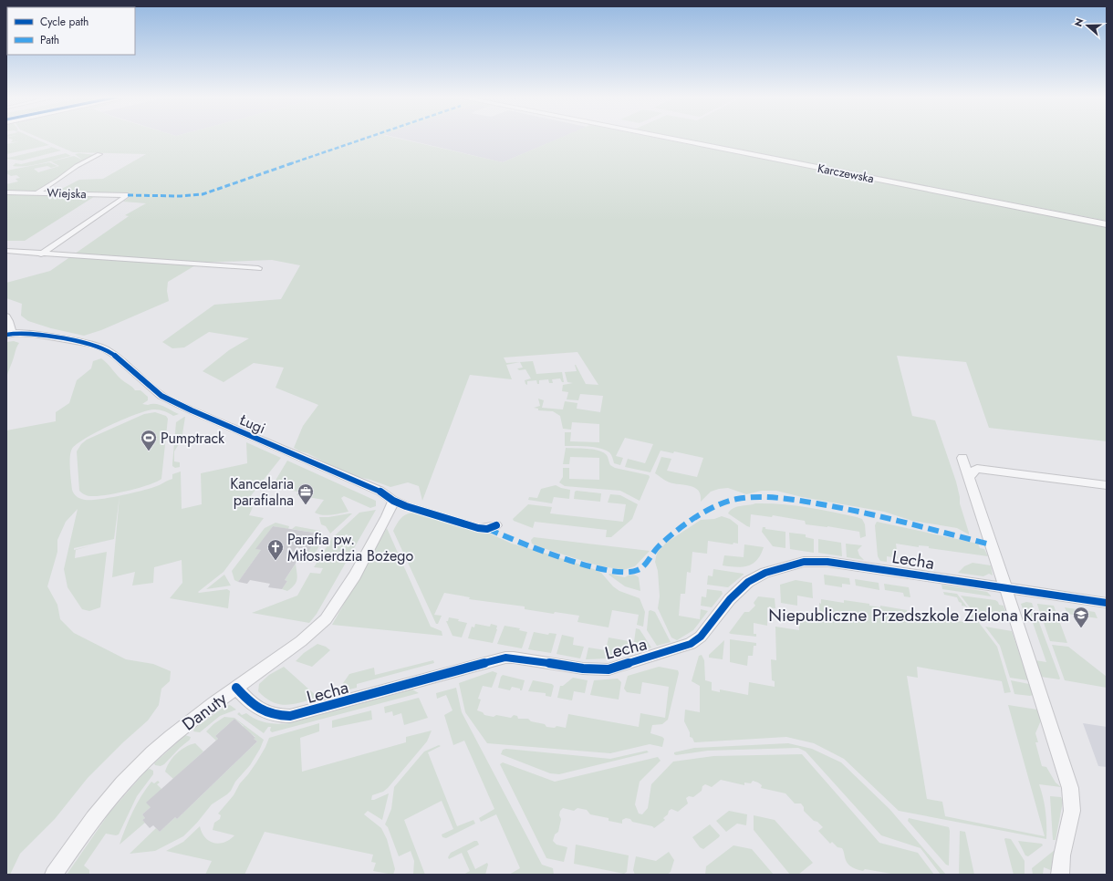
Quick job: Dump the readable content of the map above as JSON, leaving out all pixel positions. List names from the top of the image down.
{
  "streets": {
    "main road": ["Karczewska"],
    "street": [
      "Wiejska",
      "Ługi",
      "Lecha",
      "Danuty"
    ]
  },
  "crossings": [
    ["Ługi", "Danuty"],
    ["Lecha", "Danuty"]
  ],
  "places": {
    "sports": ["Pumptrack"],
    "office": ["Kancelaria parafialna"],
    "church": ["Parafia pw. Miłosierdzia Bożego"],
    "school or university": ["Niepubliczne Przedszkole Zielona Kraina"]
  },
  "legend": ["Cycle path", "Path"],
  "north": "left"
}
